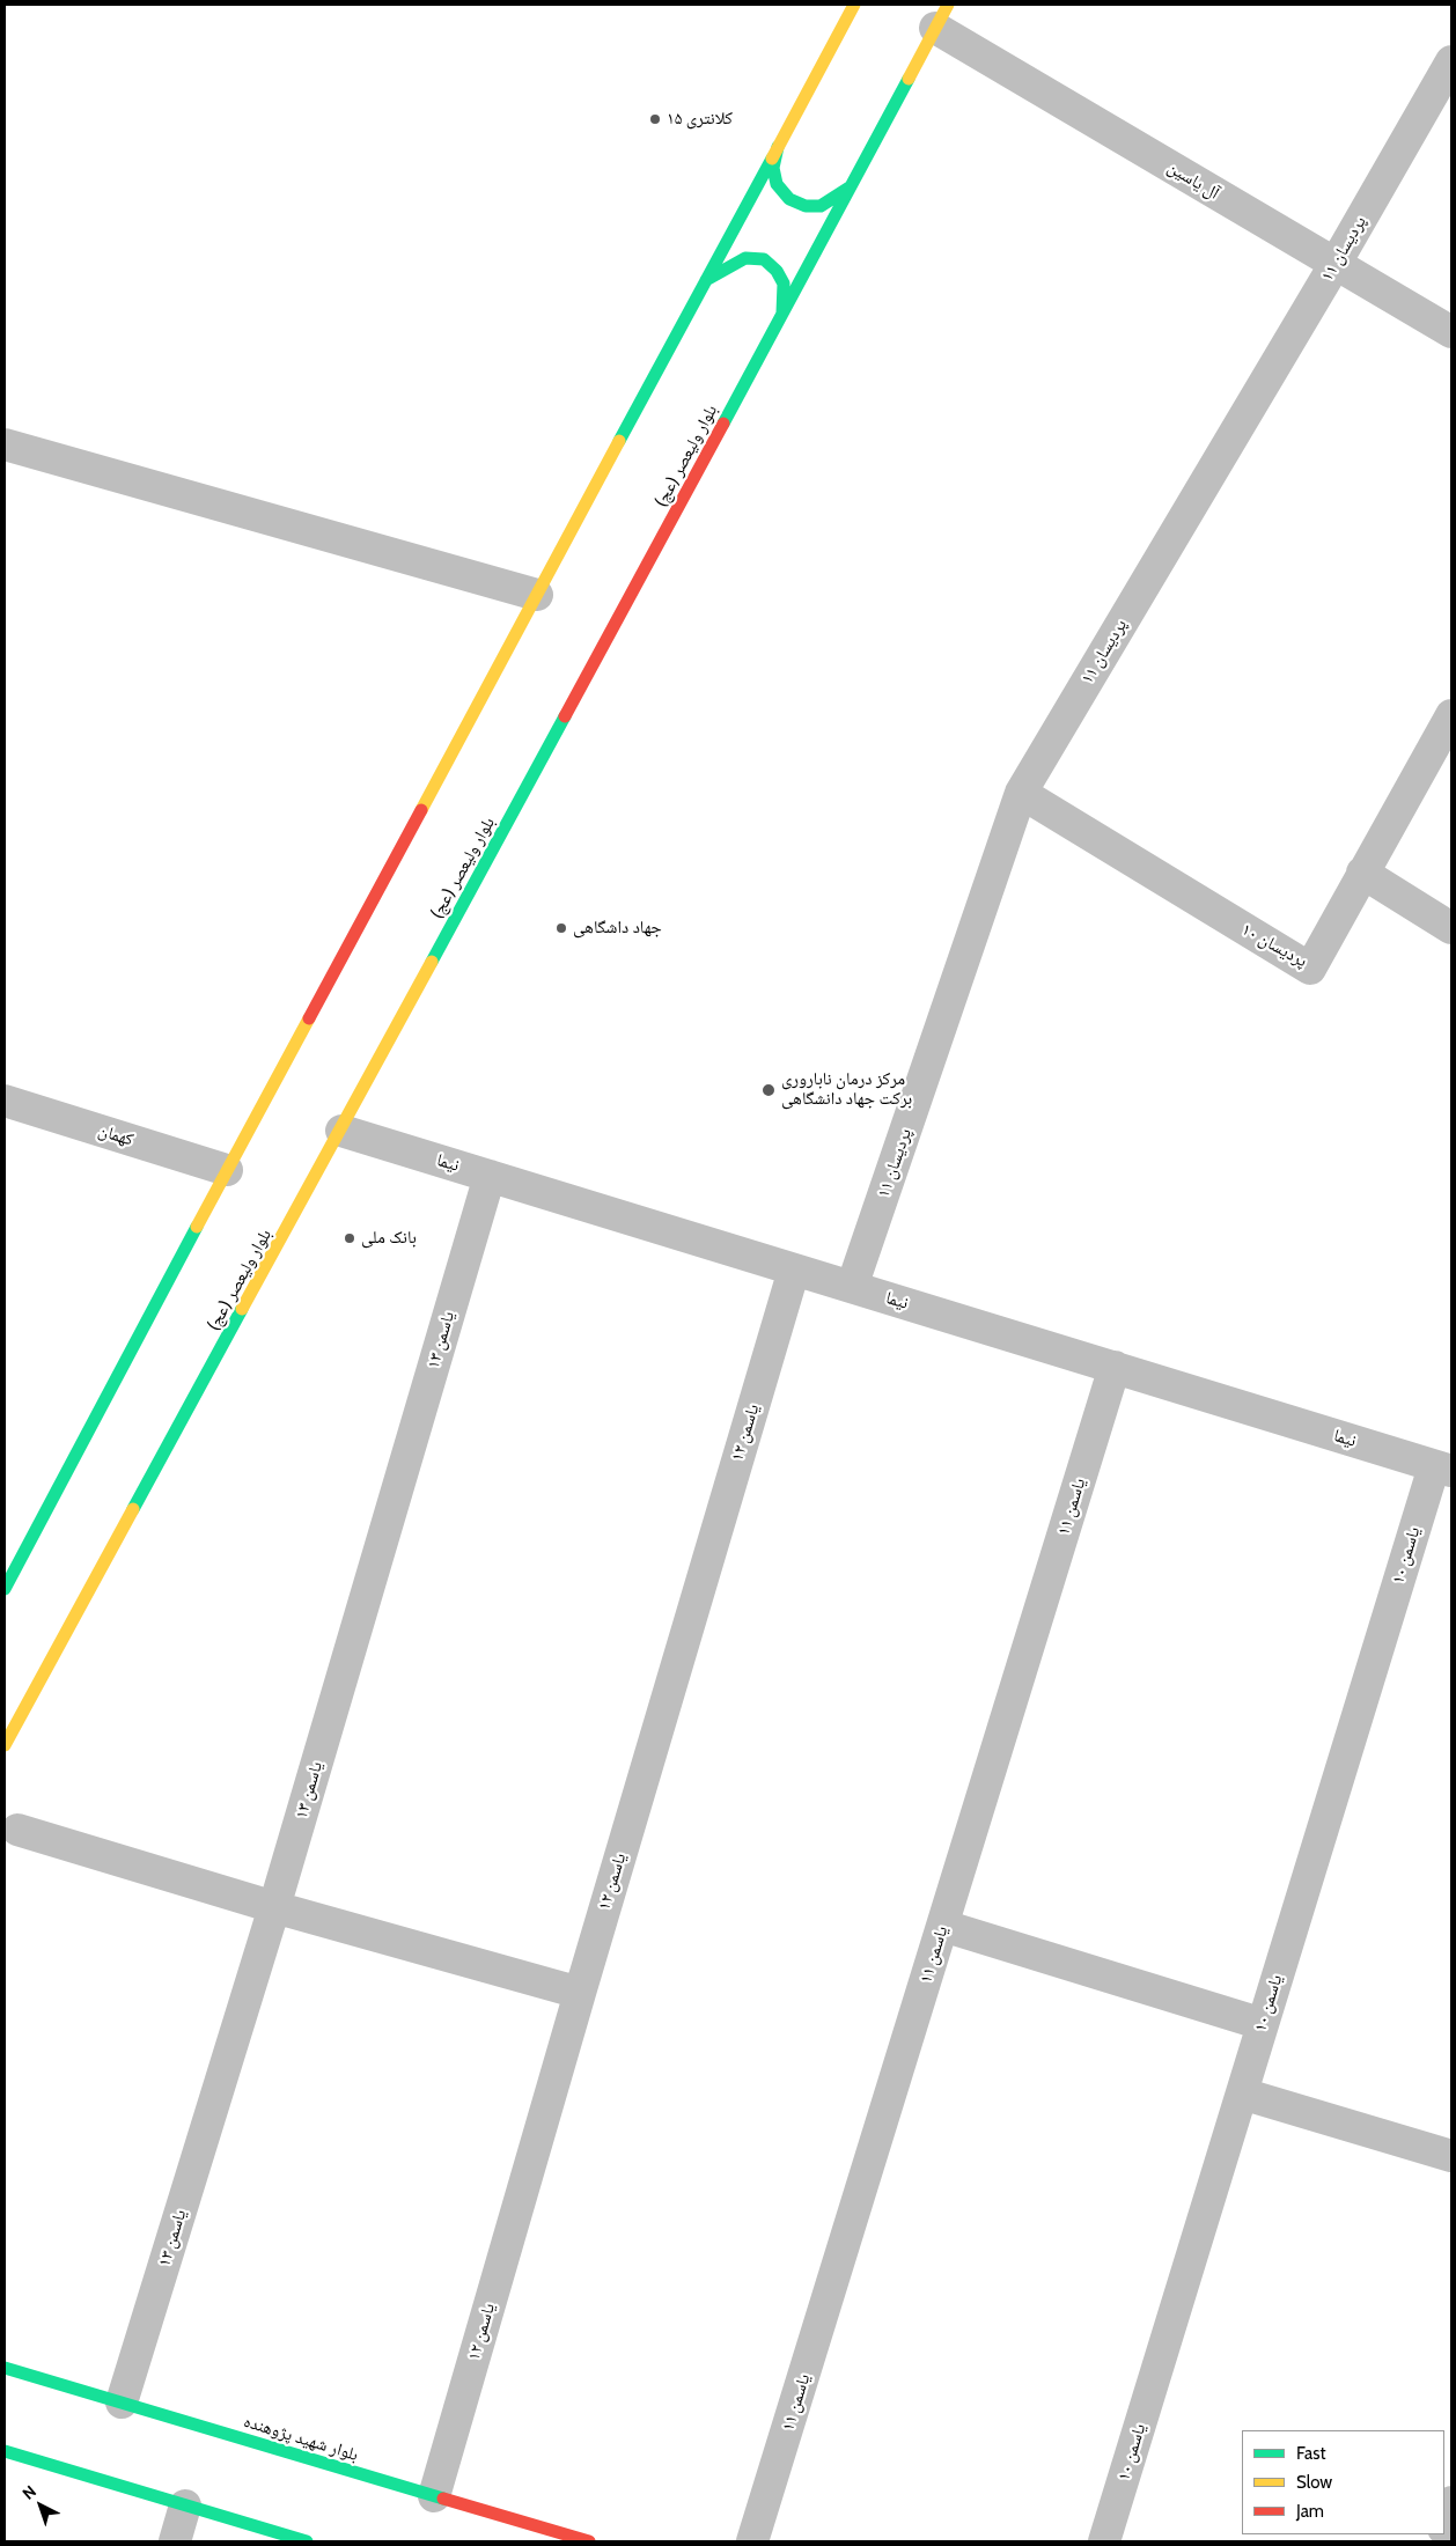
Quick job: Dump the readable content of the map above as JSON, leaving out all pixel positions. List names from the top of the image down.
{
  "streets": {
    "main road": ["بلوار ولیعصر (عج)", "بلوار شهید پژوهنده"],
    "street": [
      "آل یاسین",
      "پردیسان ۱۱",
      "پردیسان ۱۰",
      "کهمان",
      "نیما",
      "یاسمن ۱۳",
      "یاسمن ۱۲",
      "یاسمن ۱۱",
      "یاسمن ۱۰"
    ]
  },
  "crossings": [
    ["آل یاسین", "پردیسان ۱۱"],
    ["آل یاسین", "بلوار ولیعصر (عج)"],
    ["پردیسان ۱۱", "پردیسان ۱۰"],
    ["پردیسان ۱۱", "نیما"],
    ["بلوار ولیعصر (عج)", "نیما"],
    ["نیما", "یاسمن ۱۳"],
    ["نیما", "یاسمن ۱۲"],
    ["نیما", "یاسمن ۱۱"],
    ["نیما", "یاسمن ۱۰"],
    ["یاسمن ۱۳", "بلوار شهید پژوهنده"],
    ["یاسمن ۱۲", "بلوار شهید پژوهنده"]
  ],
  "places": [
    "کلانتری ۱۵",
    "جهاد داشگاهی",
    "مرکز درمان ناباروری برکت جهاد دانشگاهی",
    "بانک ملی"
  ],
  "legend": ["Fast", "Slow", "Jam"],
  "north": "top left"
}
